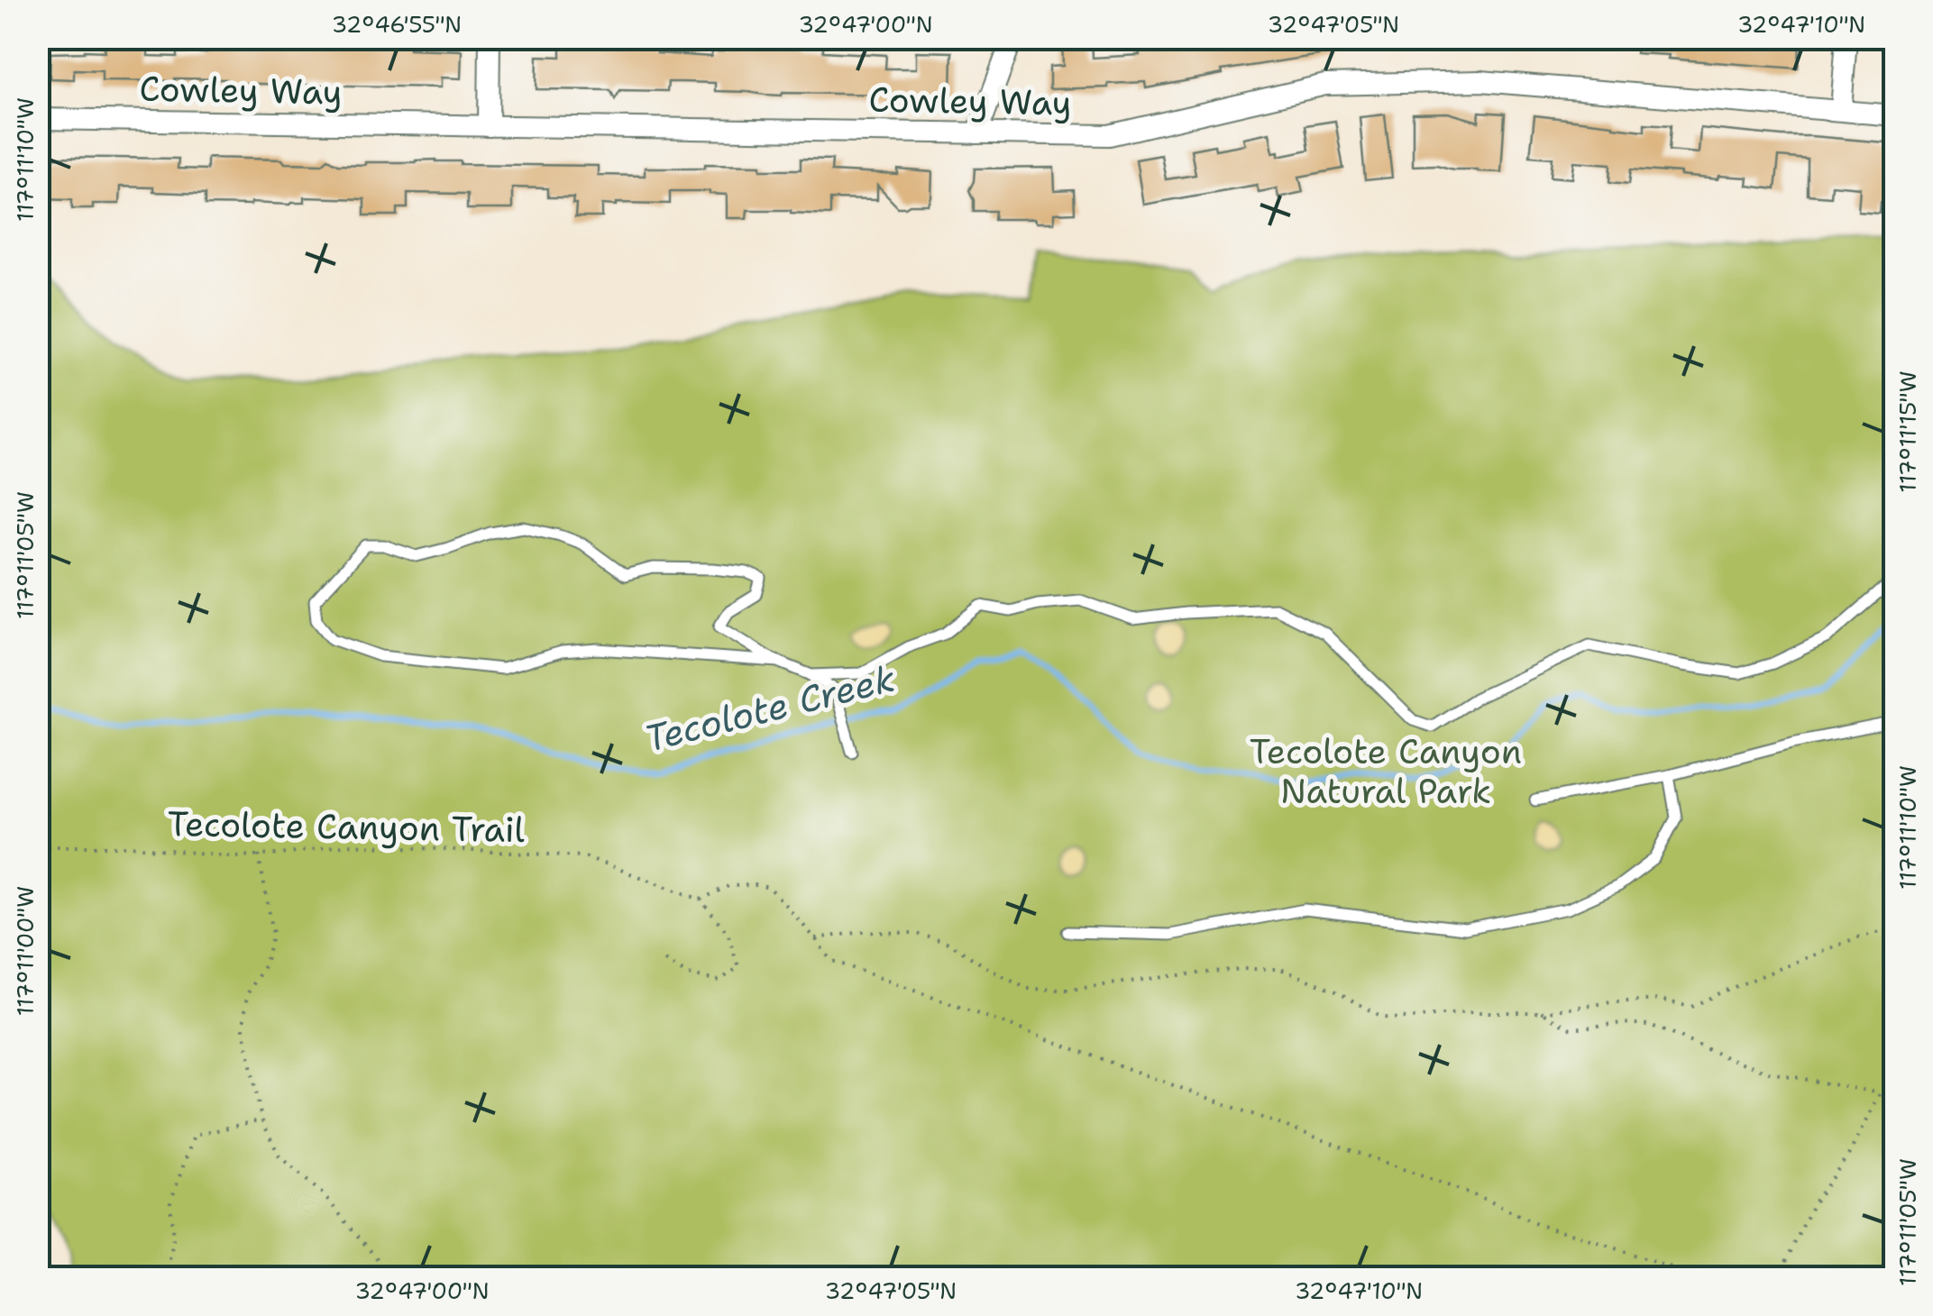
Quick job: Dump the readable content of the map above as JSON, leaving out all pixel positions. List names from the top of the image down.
{
  "streets": {
    "street": ["Cowley Way"],
    "path": ["Tecolote Canyon Trail"]
  },
  "water": ["Tecolote Creek"],
  "parks": ["Tecolote Canyon Natural Park"],
  "coordinates": [
    "32°46'55\"N",
    "32°47'00\"N",
    "32°47'05\"N",
    "32°47'10\"N",
    "117°11'10\"W",
    "117°11'15\"W",
    "117°11'05\"W",
    "117°11'00\"W"
  ]
}
